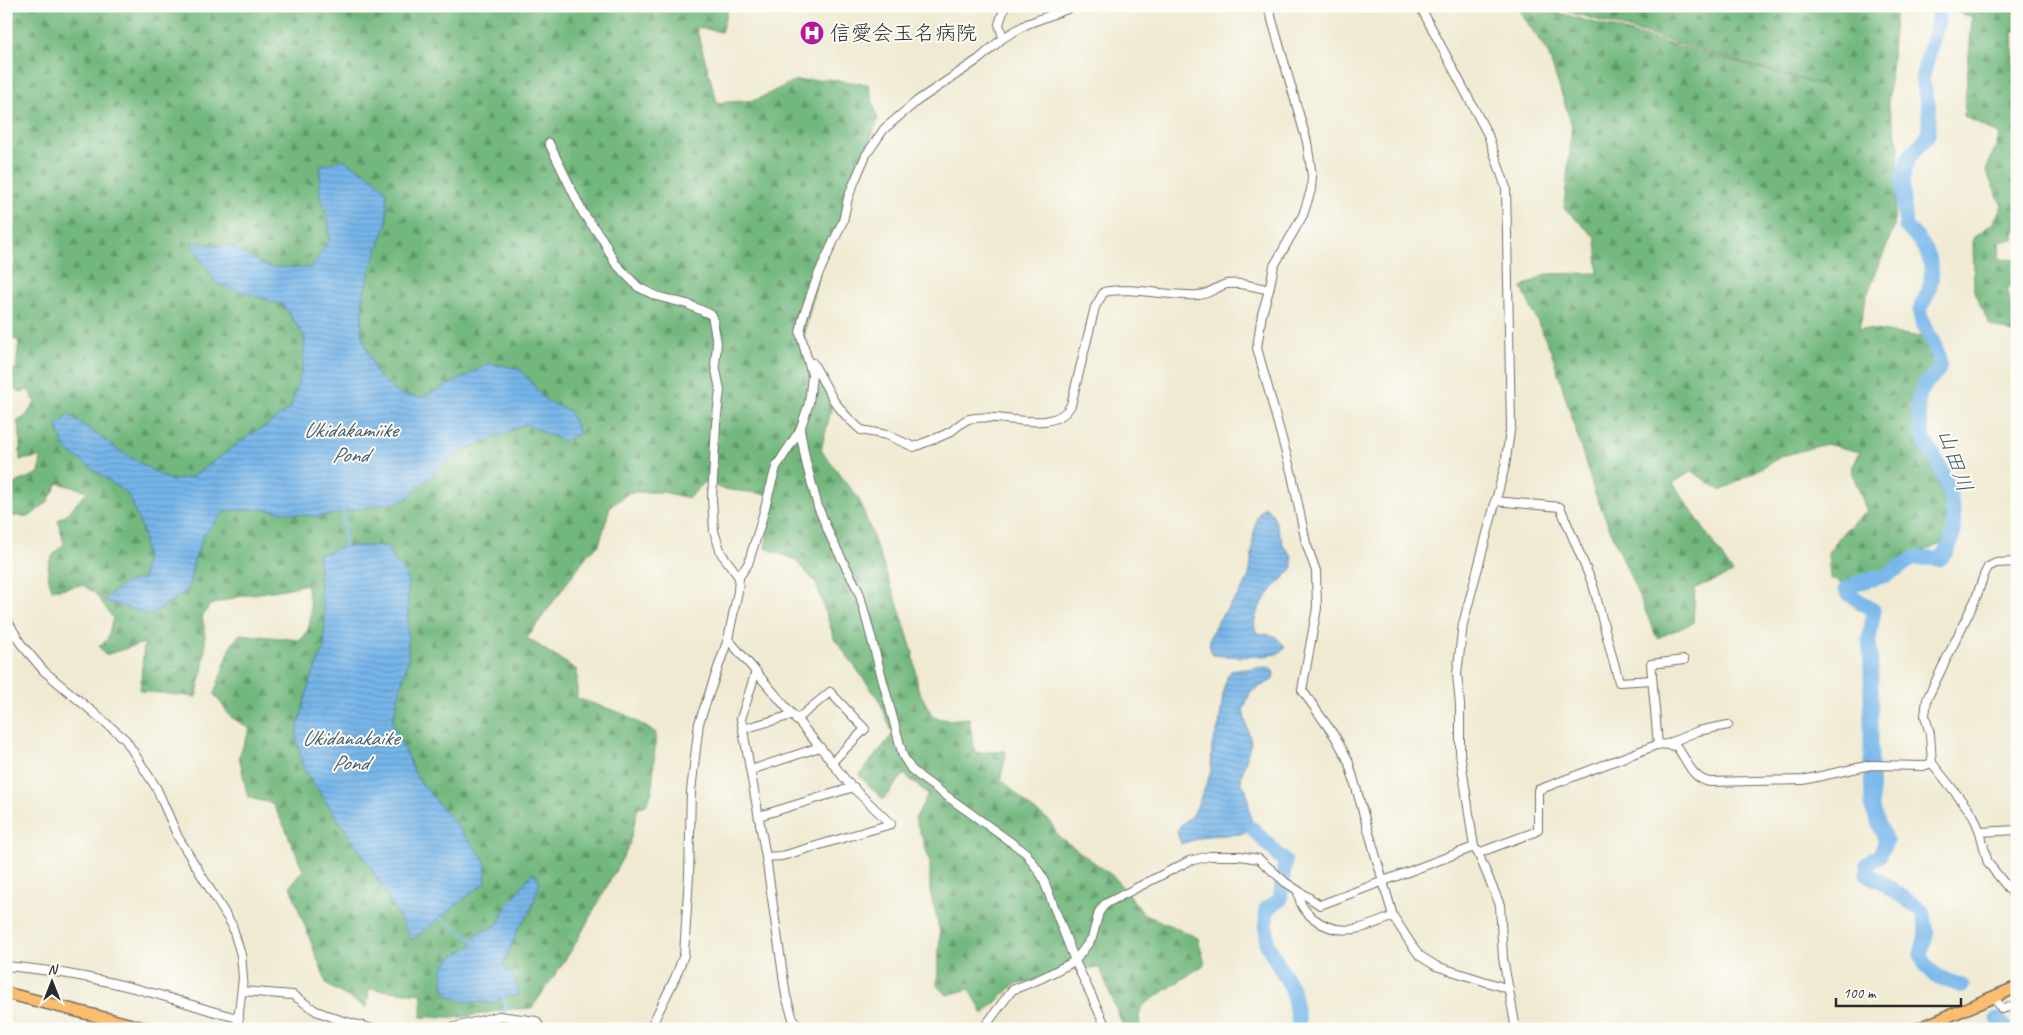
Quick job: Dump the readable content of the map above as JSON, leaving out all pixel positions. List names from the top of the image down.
{
  "water": ["Ukidakamiike Pond", "山田川", "Ukidanakaike Pond"],
  "places": {
    "hospital": ["信愛会玉名病院"]
  },
  "scale_bar": "100 m",
  "north": "top"
}
